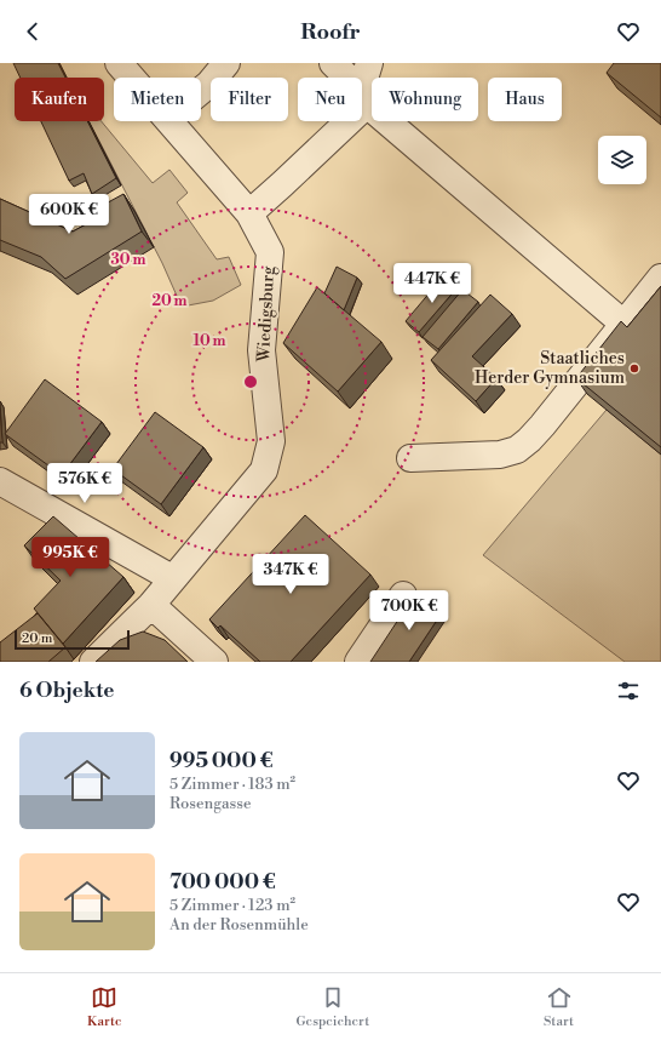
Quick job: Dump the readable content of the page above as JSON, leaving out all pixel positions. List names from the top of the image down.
{
  "streets": {
    "street": ["Wiedigsburg"]
  },
  "places": ["Staatliches Herder Gymnasium"],
  "scale_bar": "20 m",
  "page": {
    "header": "Roofr",
    "chip": [
      "Kaufen",
      "Mieten",
      "Filter",
      "Neu",
      "Wohnung",
      "Haus"
    ],
    "price": [
      "600K €",
      "447K €",
      "576K €",
      "995K €",
      "347K €",
      "700K €"
    ],
    "scale": "20 m",
    "heading": "6 Objekte",
    "list": [
      {
        "name": "995 000 €",
        "note": "5 Zimmer · 183 m² · Rosengasse"
      },
      {
        "name": "700 000 €",
        "note": "5 Zimmer · 123 m² · An der Rosenmühle"
      }
    ],
    "tabs": ["Karte", "Gespeichert", "Start"]
  },
  "rings": ["30 m", "20 m", "10 m"]
}
